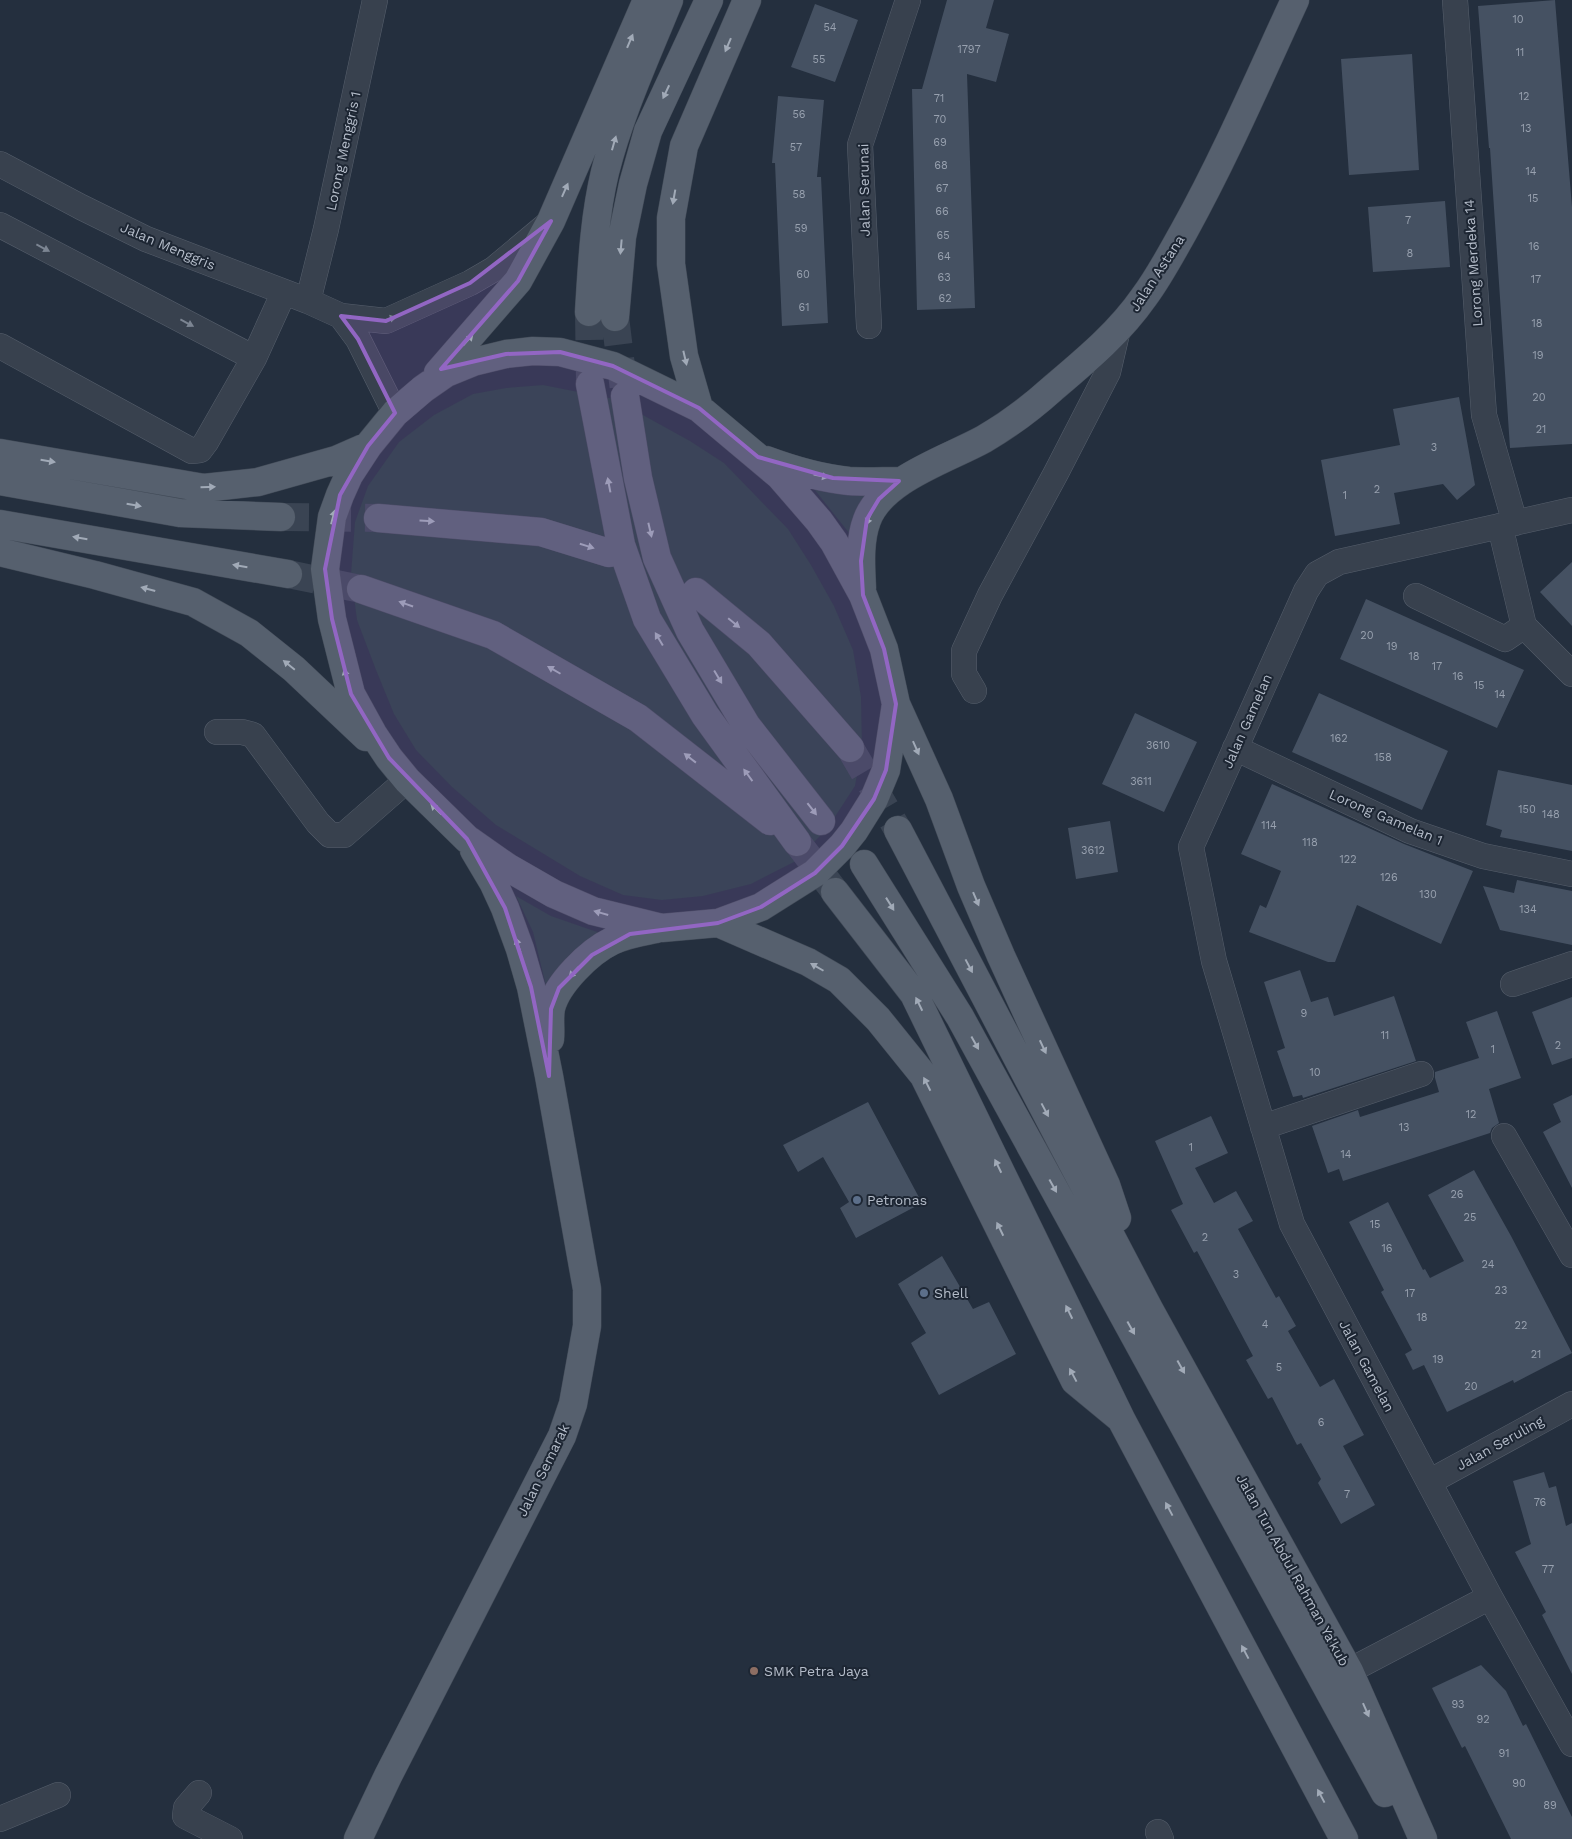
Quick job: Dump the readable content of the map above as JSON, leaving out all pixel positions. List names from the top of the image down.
{
  "streets": {
    "main road": ["Jalan Astana", "Jalan Semarak", "Jalan Tun Abdul Rahman Ya'kub"],
    "street": [
      "Lorong Menggris 1",
      "Jalan Serunai",
      "Jalan Menggris",
      "Lorong Merdeka 14",
      "Jalan Gamelan",
      "Lorong Gamelan 1",
      "Jalan Seruling"
    ]
  },
  "crossings": [
    ["Lorong Menggris 1", "Jalan Menggris"],
    ["Lorong Merdeka 14", "Jalan Gamelan"],
    ["Jalan Gamelan", "Lorong Gamelan 1"],
    ["Jalan Gamelan", "Jalan Seruling"]
  ],
  "places": ["Petronas", "Shell", "SMK Petra Jaya"],
  "house_numbers": [
    "10",
    "54",
    "1797",
    "11",
    "55",
    "12",
    "71",
    "56",
    "70",
    "13",
    "69",
    "57",
    "68",
    "14",
    "67",
    "58",
    "15",
    "66",
    "7",
    "59",
    "65",
    "16",
    "8",
    "64",
    "60",
    "63",
    "17",
    "62",
    "61",
    "18",
    "19",
    "20",
    "21",
    "3",
    "2",
    "1",
    "20",
    "19",
    "18",
    "17",
    "16",
    "15",
    "14",
    "162",
    "3610",
    "158",
    "3611",
    "150",
    "148",
    "114",
    "118",
    "3612",
    "122",
    "126",
    "130",
    "134",
    "9",
    "11",
    "2",
    "1",
    "10",
    "12",
    "13",
    "1",
    "14",
    "26",
    "25",
    "15",
    "2",
    "16",
    "24",
    "3",
    "23",
    "17",
    "18",
    "4",
    "22",
    "21",
    "19",
    "5",
    "20",
    "6",
    "7",
    "76",
    "77",
    "93",
    "92",
    "91",
    "90",
    "89"
  ]
}
